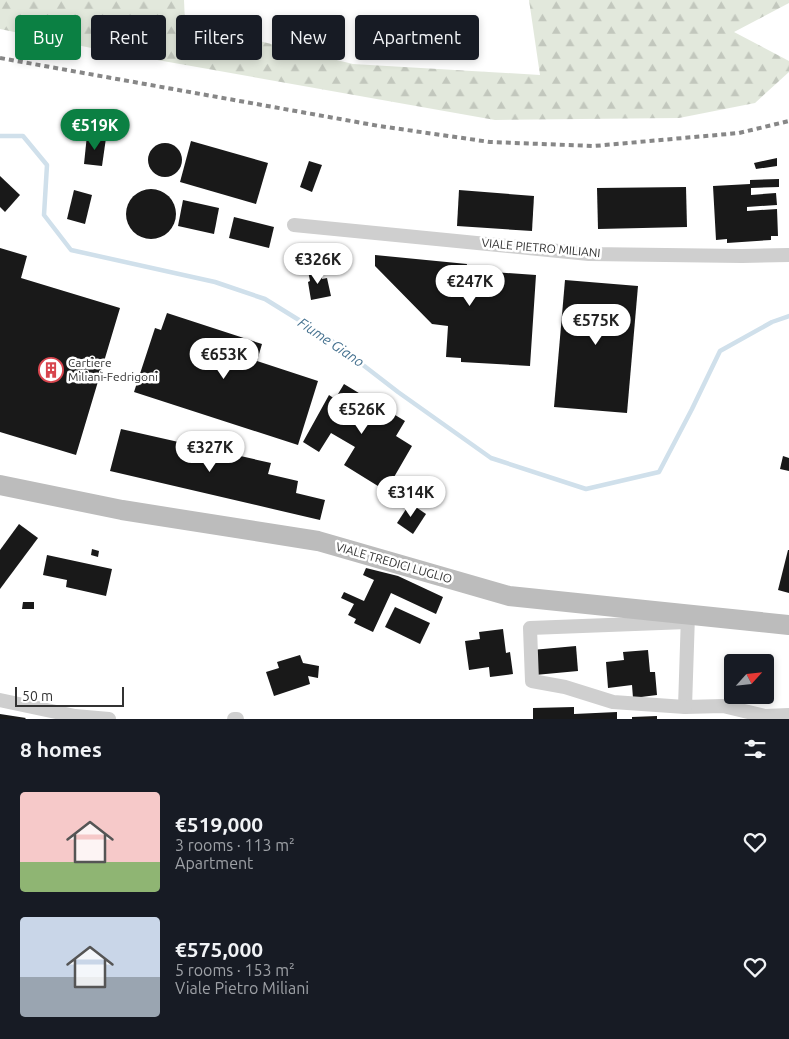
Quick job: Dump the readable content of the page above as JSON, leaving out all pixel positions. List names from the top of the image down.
{
  "streets": {
    "main road": ["VIALE TREDICI LUGLIO"],
    "street": ["VIALE PIETRO MILIANI"]
  },
  "water": ["Fiume Giano"],
  "places": {
    "building": ["Cartiere Miliani-Fedrigoni"]
  },
  "scale_bar": "50 m",
  "north": "top right",
  "page": {
    "chip": [
      "Buy",
      "Rent",
      "Filters",
      "New",
      "Apartment"
    ],
    "price": [
      "€519K",
      "€326K",
      "€247K",
      "€575K",
      "€653K",
      "€526K",
      "€327K",
      "€314K"
    ],
    "scale": "50 m",
    "heading": "8 homes",
    "list": [
      {
        "name": "€519,000",
        "note": "3 rooms · 113 m² · Apartment"
      },
      {
        "name": "€575,000",
        "note": "5 rooms · 153 m² · Viale Pietro Miliani"
      }
    ]
  }
}
